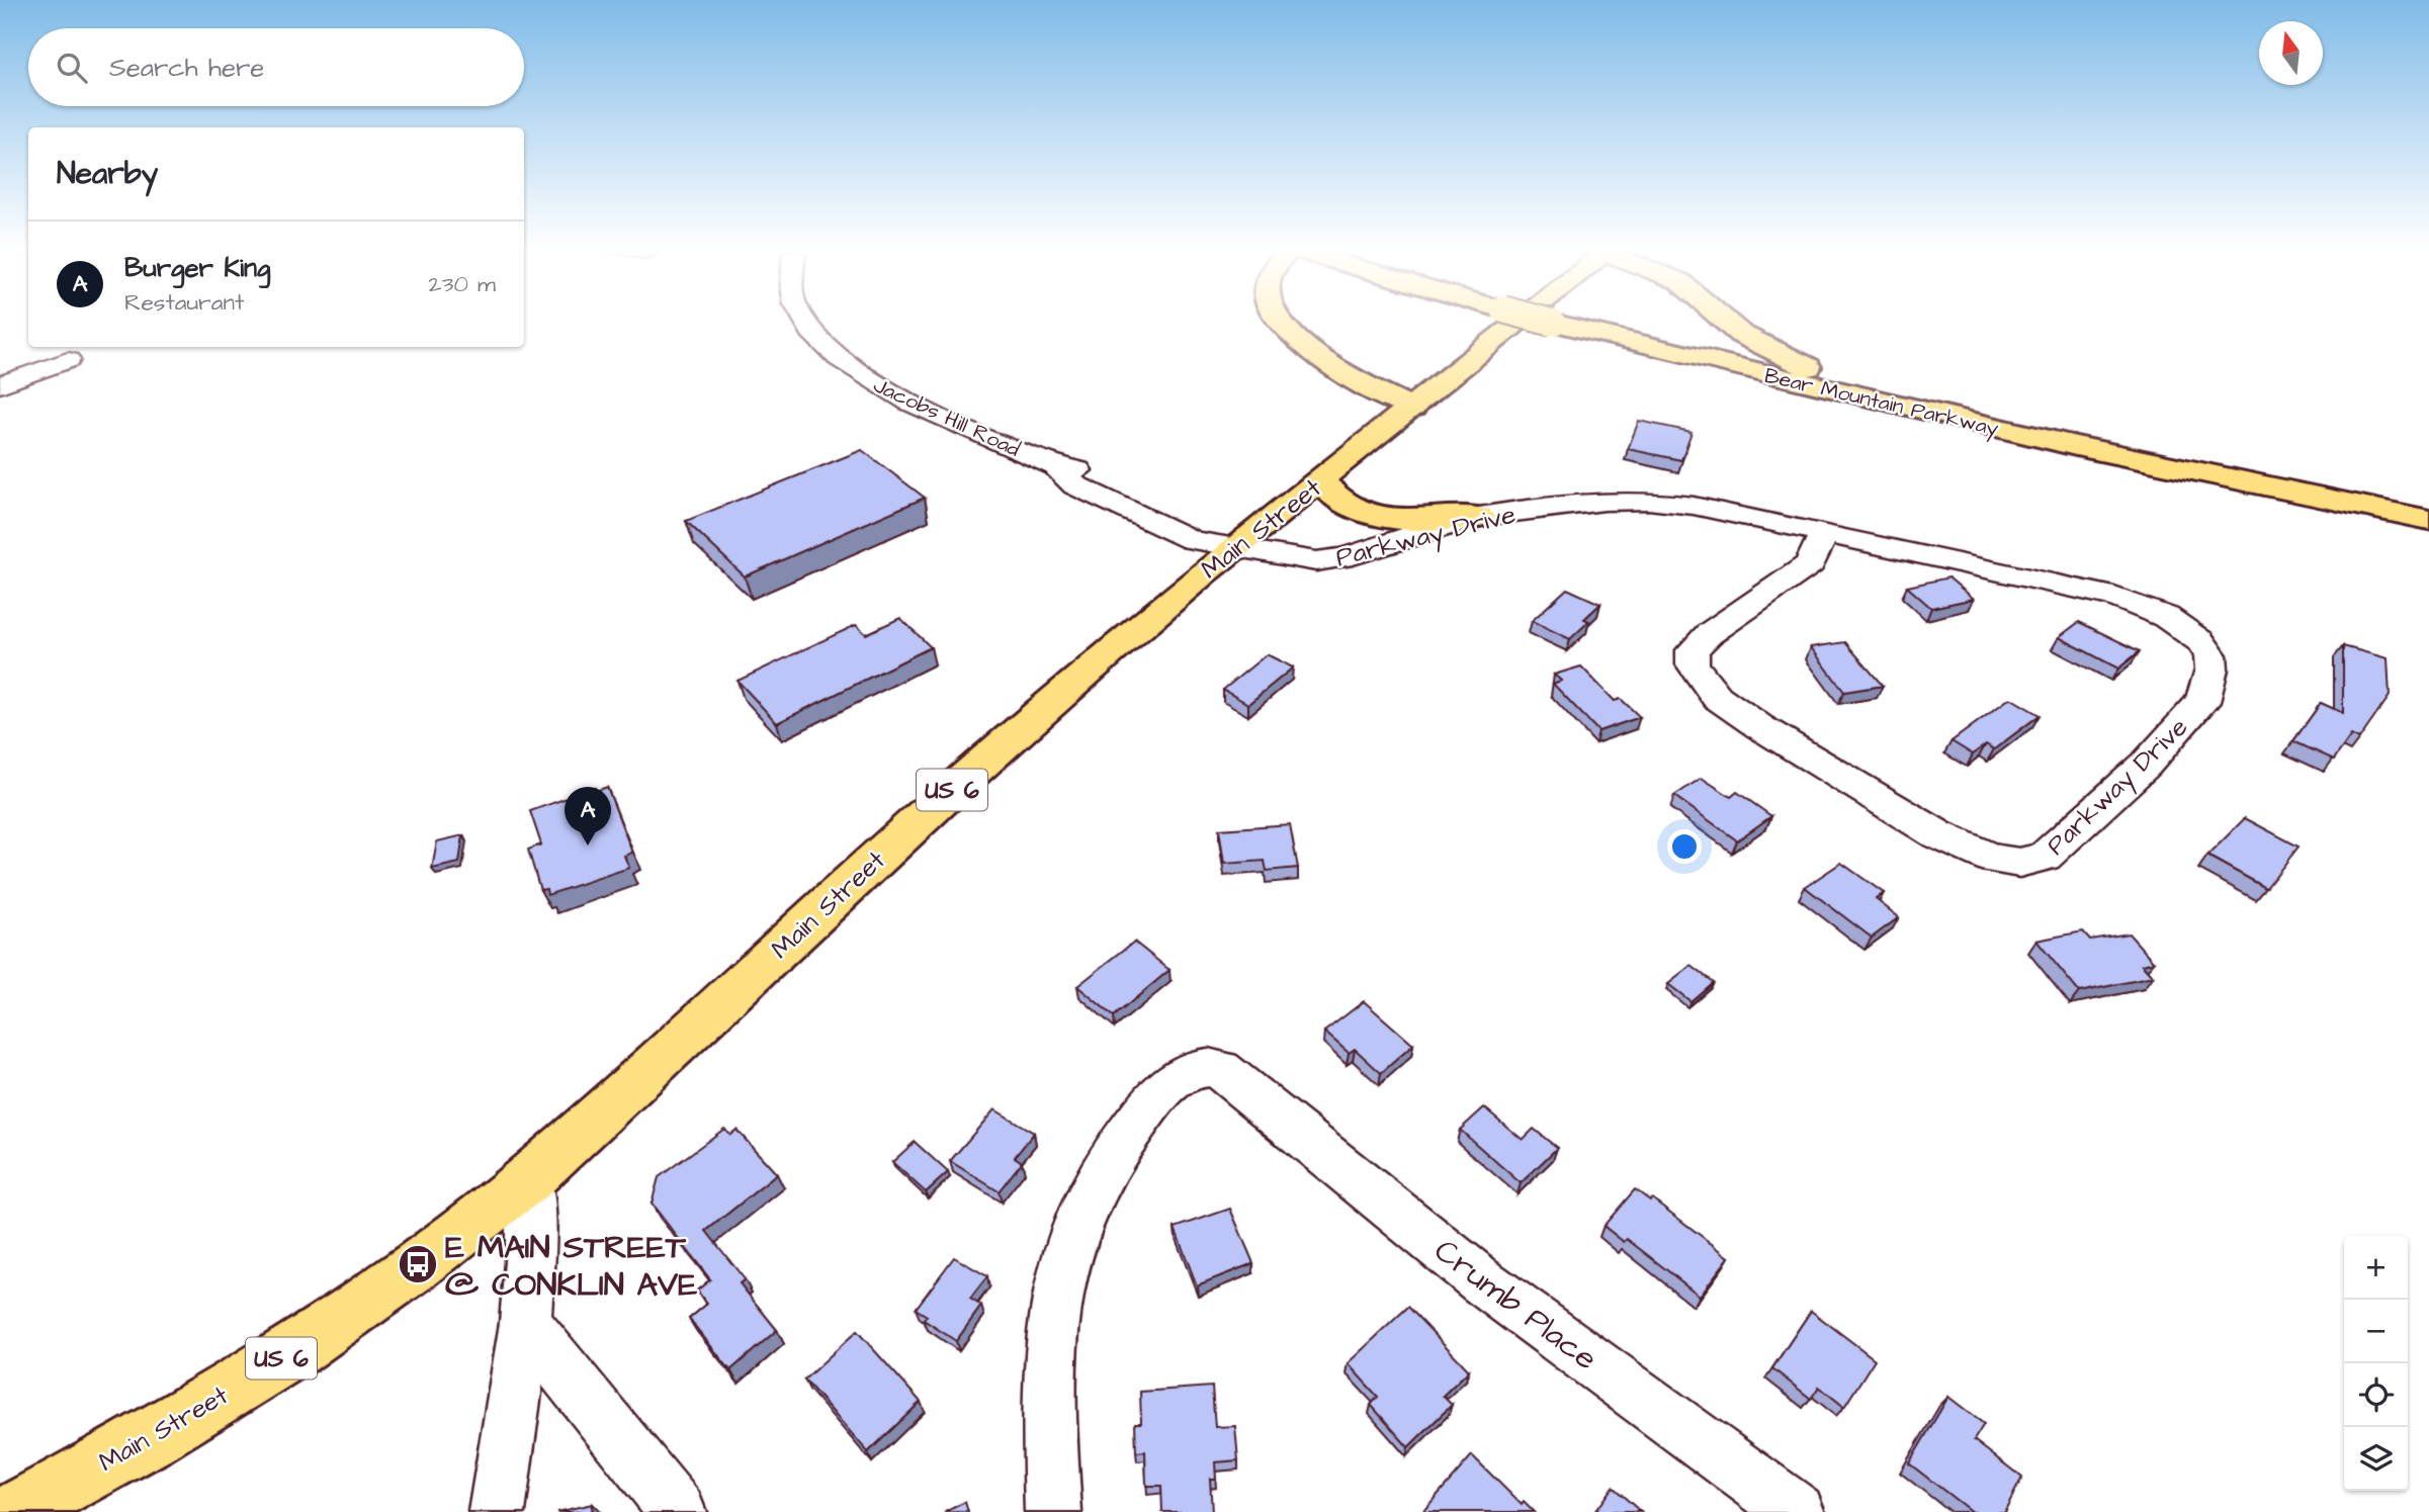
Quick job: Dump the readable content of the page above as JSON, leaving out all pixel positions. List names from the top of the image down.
{
  "streets": {
    "main road": ["Bear Mountain Parkway", "Main Street", "US 6"],
    "street": ["Jacobs Hill Road", "Parkway Drive", "Crumb Place"]
  },
  "crossings": [
    ["Jacobs Hill Road", "Main Street"],
    ["Jacobs Hill Road", "Parkway Drive"],
    ["Main Street", "Parkway Drive"]
  ],
  "places": {
    "bus stop": ["E MAIN STREET @ CONKLIN AVE"]
  },
  "north": "top",
  "page": {
    "search": "Search here",
    "heading": "Nearby",
    "list": [
      {
        "mark": "A",
        "name": "Burger King",
        "note": "Restaurant",
        "value": "230 m"
      }
    ],
    "pins": "A",
    "map_buttons": ["+", "−"]
  }
}
